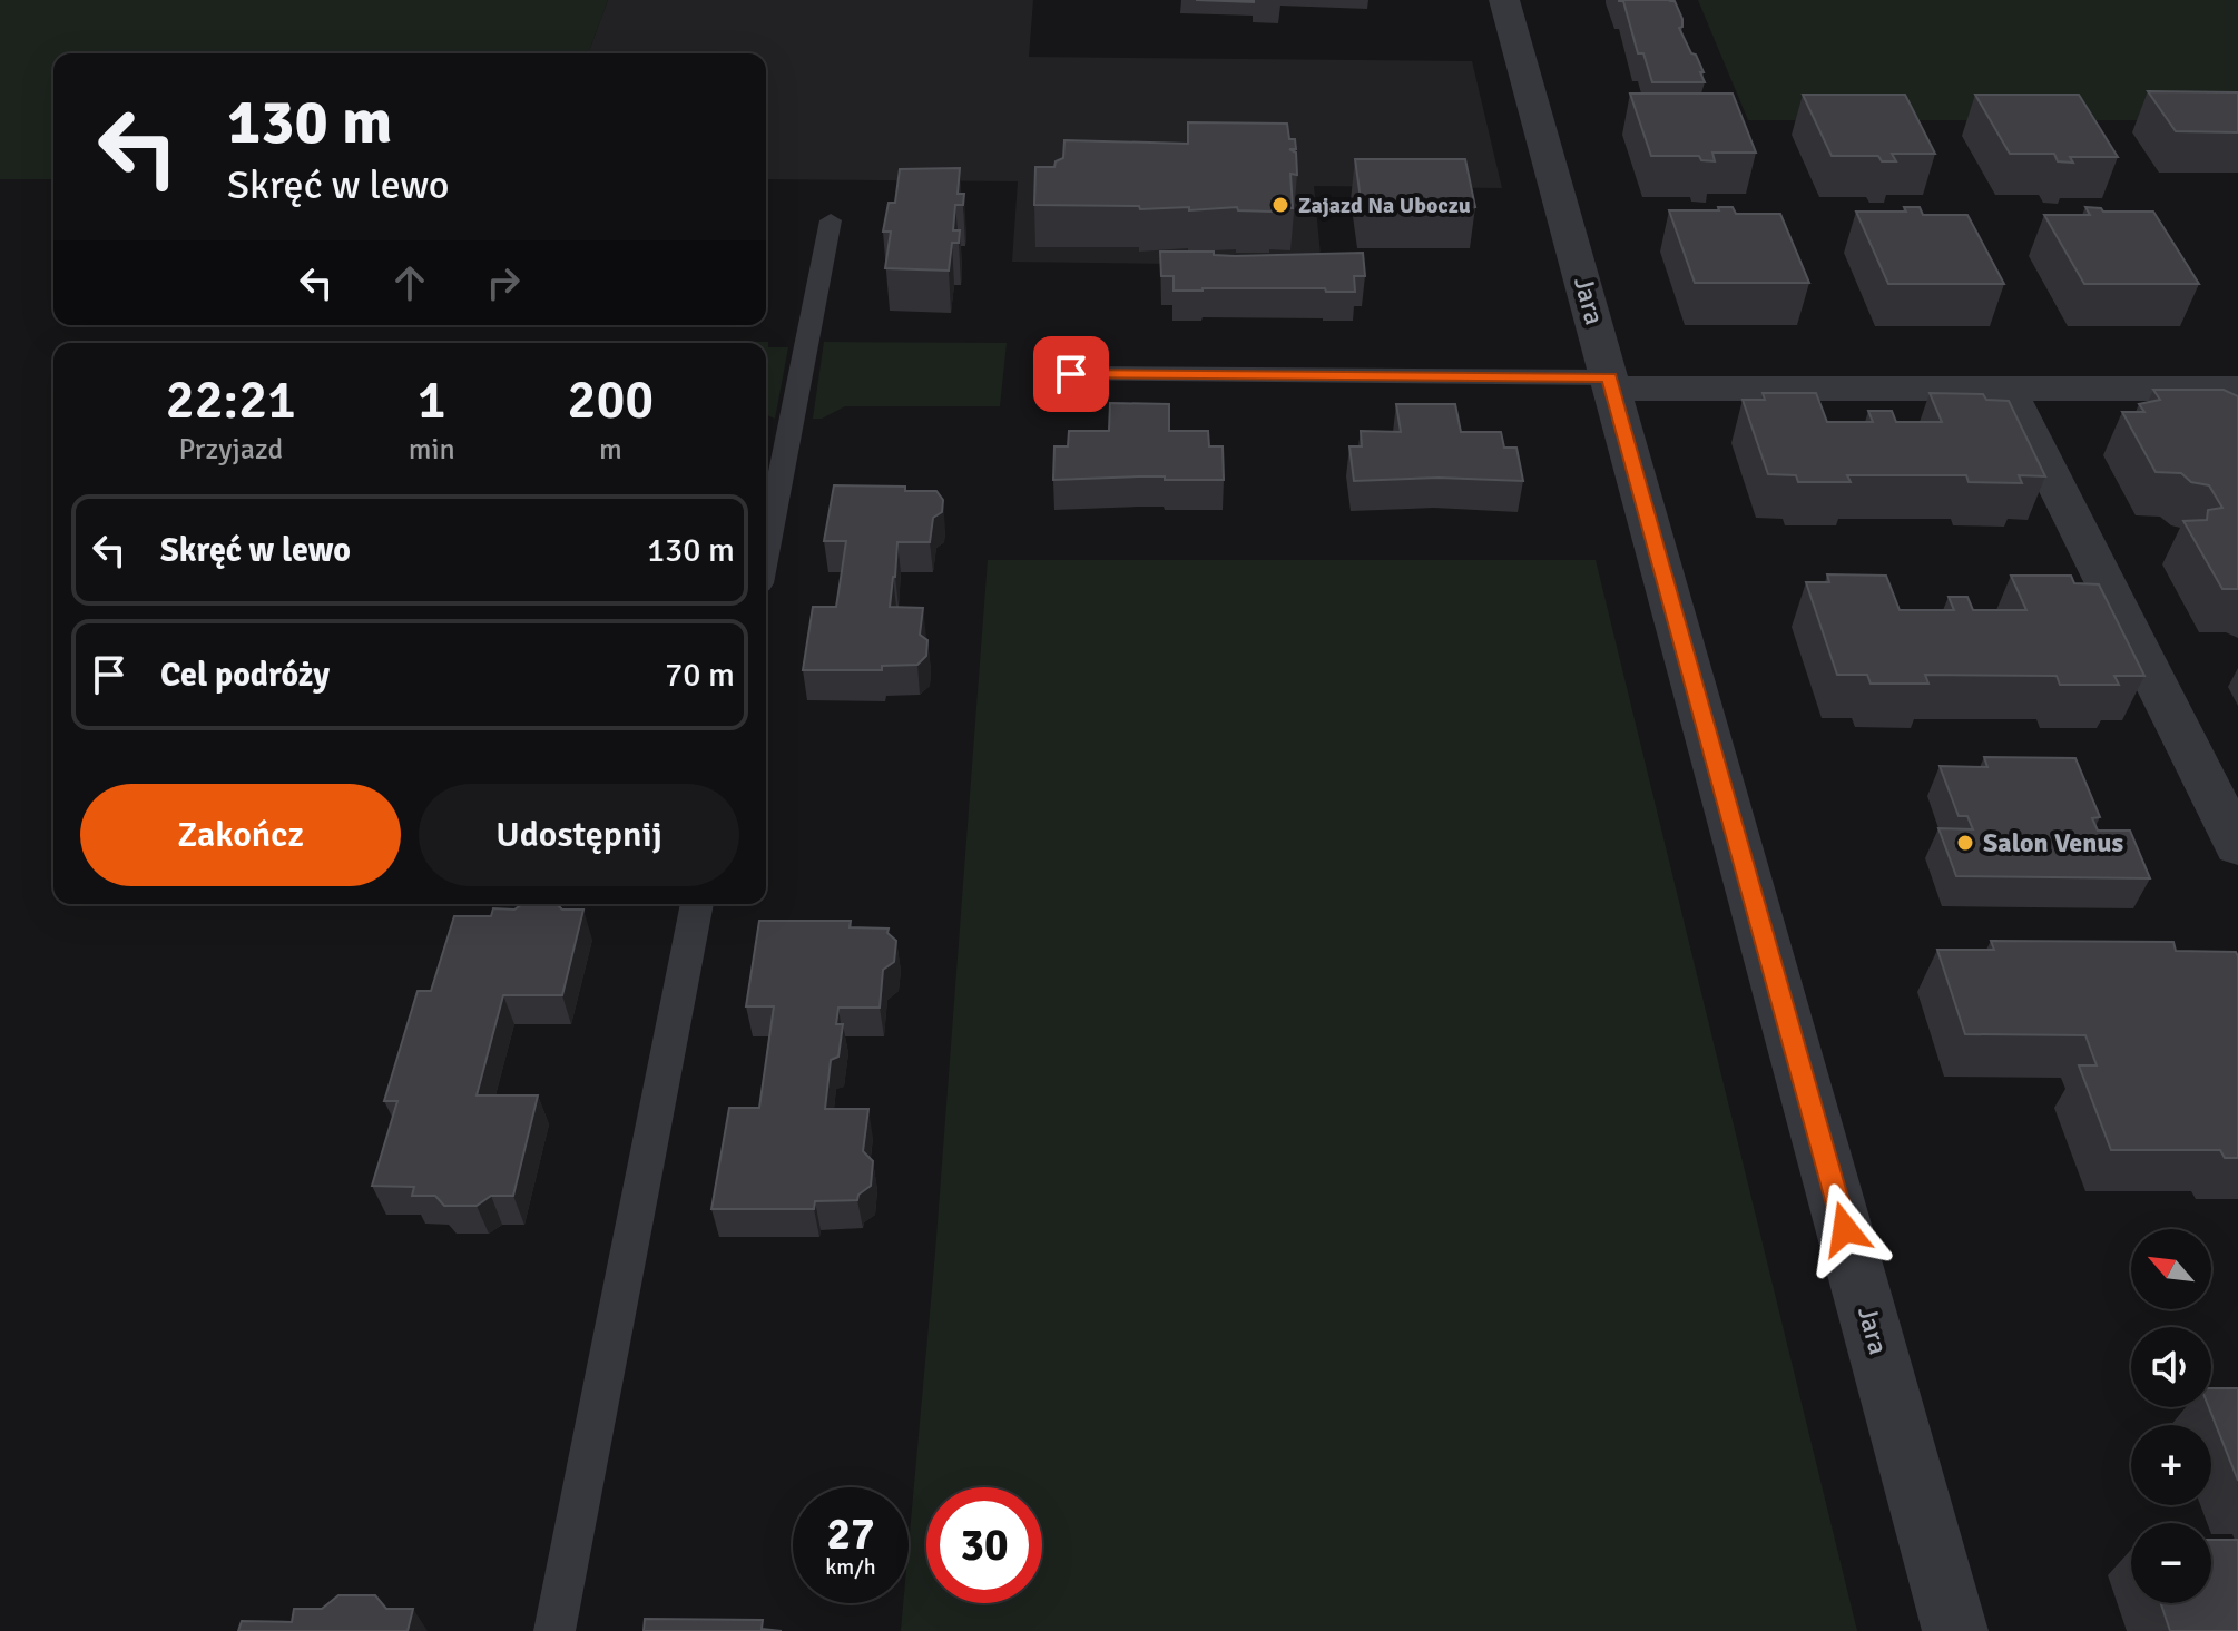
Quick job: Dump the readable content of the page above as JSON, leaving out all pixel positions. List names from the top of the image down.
{
  "streets": {
    "street": ["Jara"]
  },
  "places": ["Zajazd Na Uboczu", "Salon Venus"],
  "north": "top left",
  "page": {
    "turn": ["130 m", "Skręć w lewo"],
    "eta": [
      "22:21",
      "Przyjazd",
      "1",
      "min",
      "200",
      "m"
    ],
    "list": [
      {
        "name": "Skręć w lewo",
        "value": "130 m"
      },
      {
        "name": "Cel podróży",
        "value": "70 m"
      }
    ],
    "buttons": ["Zakończ", "Udostępnij"],
    "map_buttons": ["+", "−"],
    "speed": "27 km/h",
    "limit": "30"
  }
}
